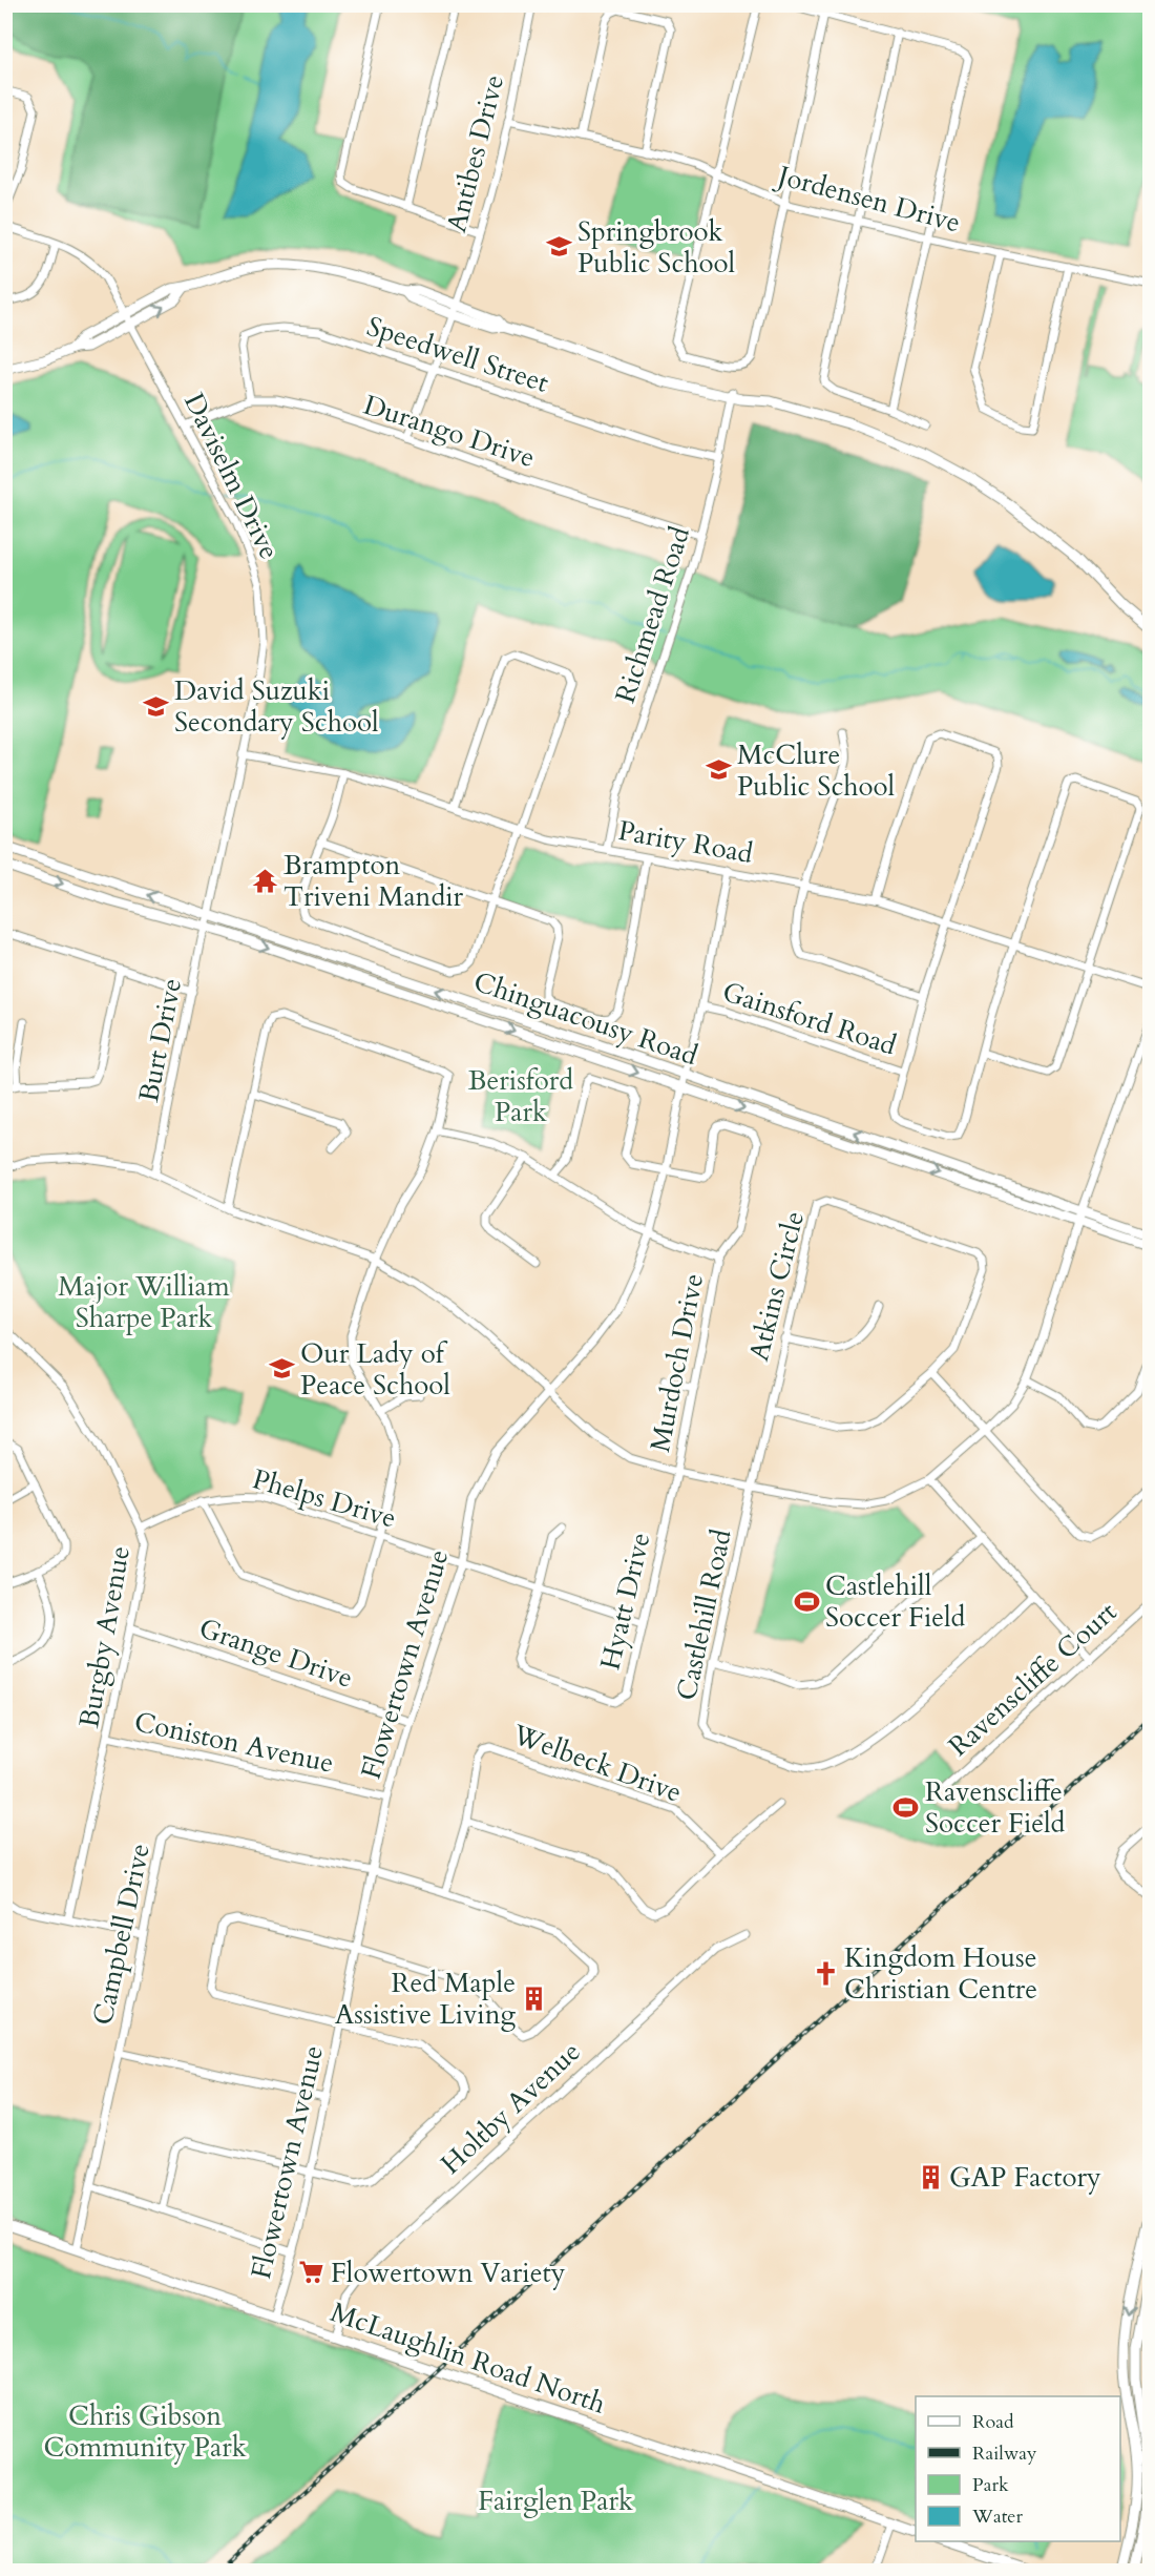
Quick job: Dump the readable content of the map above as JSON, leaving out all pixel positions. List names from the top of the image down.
{
  "streets": {
    "main road": ["Chinguacousy Road", "McLaughlin Road North"],
    "street": [
      "Antibes Drive",
      "Jordensen Drive",
      "Speedwell Street",
      "Durango Drive",
      "Daviselm Drive",
      "Richmead Road",
      "Parity Road",
      "Gainsford Road",
      "Burt Drive",
      "Atkins Circle",
      "Murdoch Drive",
      "Phelps Drive",
      "Hyatt Drive",
      "Castlehill Road",
      "Burgby Avenue",
      "Grange Drive",
      "Flowertown Avenue",
      "Ravenscliffe Court",
      "Coniston Avenue",
      "Welbeck Drive",
      "Campbell Drive",
      "Holtby Avenue"
    ]
  },
  "crossings": [
    ["Antibes Drive", "Jordensen Drive"],
    ["Antibes Drive", "Speedwell Street"],
    ["Antibes Drive", "Durango Drive"],
    ["Speedwell Street", "Durango Drive"],
    ["Speedwell Street", "Richmead Road"],
    ["Durango Drive", "Daviselm Drive"],
    ["Durango Drive", "Richmead Road"],
    ["Daviselm Drive", "Parity Road"],
    ["Daviselm Drive", "Chinguacousy Road"],
    ["Daviselm Drive", "Burt Drive"],
    ["Richmead Road", "Parity Road"],
    ["Parity Road", "Flowertown Avenue"],
    ["Chinguacousy Road", "Burt Drive"],
    ["Chinguacousy Road", "Flowertown Avenue"],
    ["Gainsford Road", "Flowertown Avenue"],
    ["Atkins Circle", "Castlehill Road"],
    ["Murdoch Drive", "Hyatt Drive"],
    ["Murdoch Drive", "Flowertown Avenue"],
    ["Phelps Drive", "Hyatt Drive"],
    ["Phelps Drive", "Burgby Avenue"],
    ["Phelps Drive", "Flowertown Avenue"],
    ["Burgby Avenue", "Grange Drive"],
    ["Burgby Avenue", "Coniston Avenue"],
    ["Grange Drive", "Flowertown Avenue"],
    ["Flowertown Avenue", "Coniston Avenue"],
    ["Flowertown Avenue", "Campbell Drive"],
    ["Flowertown Avenue", "McLaughlin Road North"],
    ["Campbell Drive", "McLaughlin Road North"],
    ["Holtby Avenue", "McLaughlin Road North"]
  ],
  "parks": [
    "Berisford Park",
    "Major William Sharpe Park",
    "Chris Gibson Community Park",
    "Fairglen Park"
  ],
  "places": {
    "school or university": [
      "Springbrook Public School",
      "David Suzuki Secondary School",
      "McClure Public School",
      "Our Lady of Peace School"
    ],
    "temple": ["Brampton Triveni Mandir"],
    "sports": ["Castlehill Soccer Field", "Ravenscliffe Soccer Field"],
    "church": ["Kingdom House Christian Centre"],
    "building": ["Red Maple Assistive Living", "GAP Factory"],
    "supermarket": ["Flowertown Variety"]
  },
  "legend": [
    "Road",
    "Railway",
    "Park",
    "Water"
  ]
}
